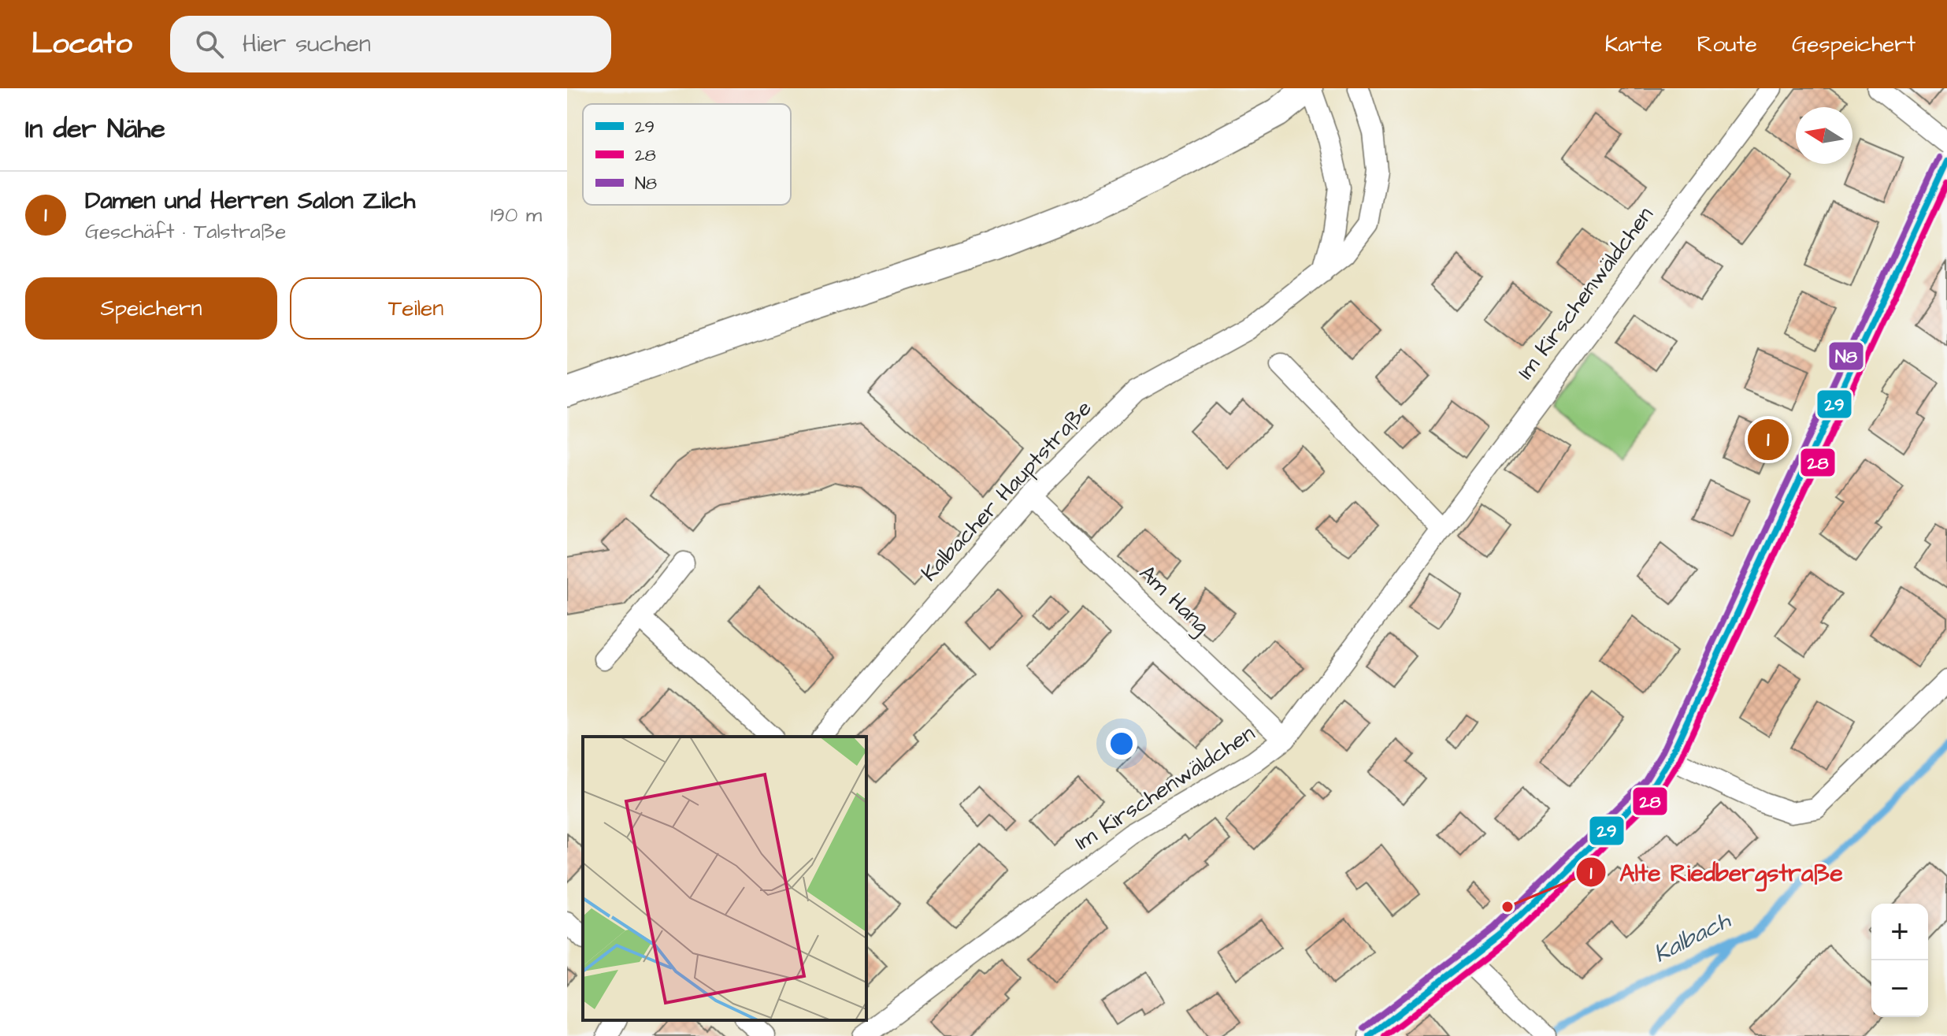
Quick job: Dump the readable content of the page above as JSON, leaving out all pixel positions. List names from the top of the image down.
{
  "streets": {
    "street": ["Im Kirschenwäldchen", "Kalbacher Hauptstraße", "Am Hang"]
  },
  "crossings": [
    ["Im Kirschenwäldchen", "Am Hang"],
    ["Kalbacher Hauptstraße", "Am Hang"]
  ],
  "water": ["Kalbach"],
  "places": ["Alte Riedbergstraße"],
  "lines": ["transit line N8", "transit line 29", "transit line 28"],
  "legend": ["29", "28", "N8"],
  "north": "left",
  "page": {
    "header": "Locato",
    "search": "Hier suchen",
    "nav": ["Karte", "Route", "Gespeichert"],
    "heading": "In der Nähe",
    "list": [
      {
        "mark": "1",
        "name": "Damen und Herren Salon Zilch",
        "note": "Geschäft · Talstraße",
        "value": "190 m"
      }
    ],
    "buttons": ["Speichern", "Teilen"],
    "pins": "1",
    "map_buttons": ["+", "−"]
  }
}
